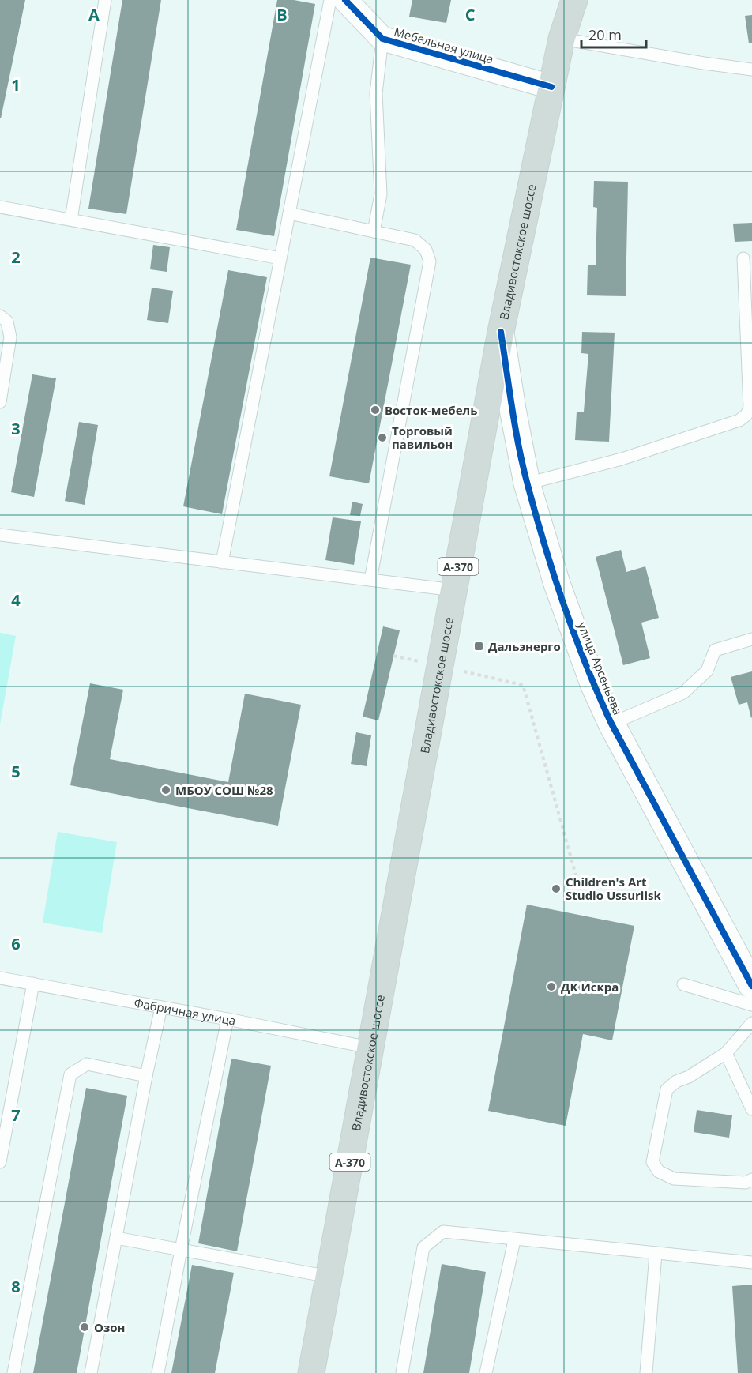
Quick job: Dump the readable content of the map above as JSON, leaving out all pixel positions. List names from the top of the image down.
{
  "streets": {
    "highway": ["Владивостокское шоссе", "А-370"],
    "street": ["Мебельная улица", "улица Арсеньева"],
    "lane": ["Фабричная улица"]
  },
  "crossings": [
    ["Мебельная улица", "Владивостокское шоссе"],
    ["Владивостокское шоссе", "улица Арсеньева"],
    ["Владивостокское шоссе", "Фабричная улица"]
  ],
  "places": {
    "other": [
      "Восток-мебель",
      "Торговый павильон",
      "МБОУ СОШ №28",
      "Children's Art Studio Ussuriisk",
      "ДК Искра",
      "Озон"
    ],
    "transit": ["Дальэнерго"]
  },
  "scale_bar": "20 m",
  "grid": {
    "columns": ["A", "B", "C"],
    "rows": [
      "1",
      "2",
      "3",
      "4",
      "5",
      "6",
      "7",
      "8"
    ]
  }
}
